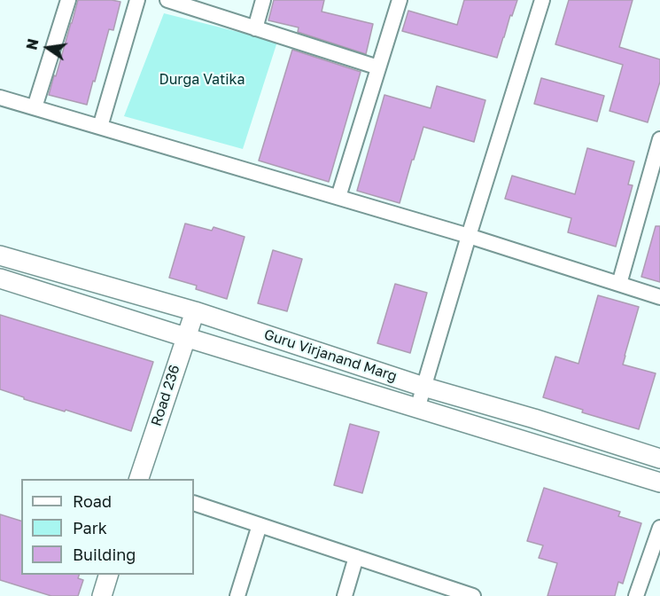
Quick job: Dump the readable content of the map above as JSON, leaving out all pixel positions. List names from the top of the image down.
{
  "streets": {
    "street": ["Guru Virjanand Marg", "Road 236"]
  },
  "crossings": [
    ["Guru Virjanand Marg", "Road 236"]
  ],
  "parks": ["Durga Vatika"],
  "legend": ["Road", "Park", "Building"],
  "north": "left"
}
